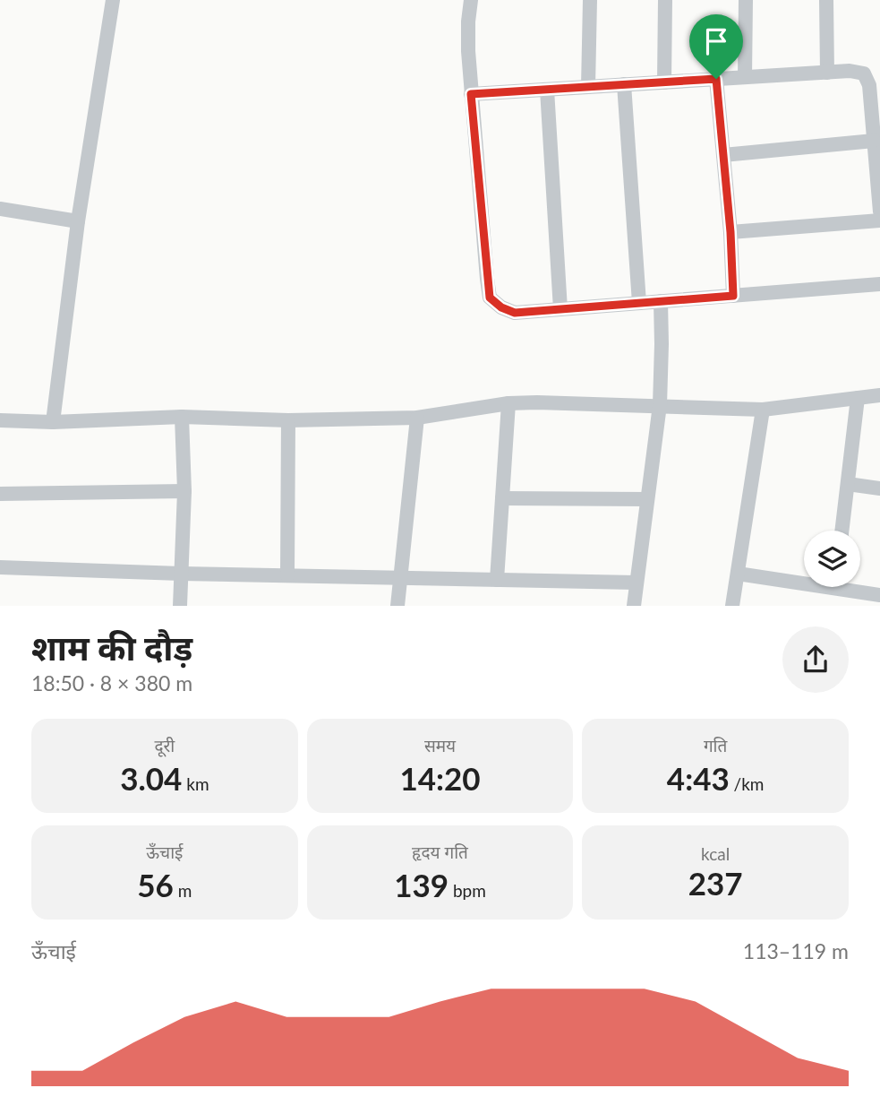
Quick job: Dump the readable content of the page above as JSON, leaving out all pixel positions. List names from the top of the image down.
{
  "page": {
    "heading": ["शाम की दौड़", "18:50 · 8 × 380 m"],
    "stats": [
      ["दूरी", "3.04 km"],
      ["समय", "14:20"],
      ["गति", "4:43 /km"],
      ["ऊँचाई", "56 m"],
      ["हृदय गति", "139 bpm"],
      ["kcal", "237"]
    ],
    "chart": ["ऊँचाई", "113–119 m"]
  }
}
